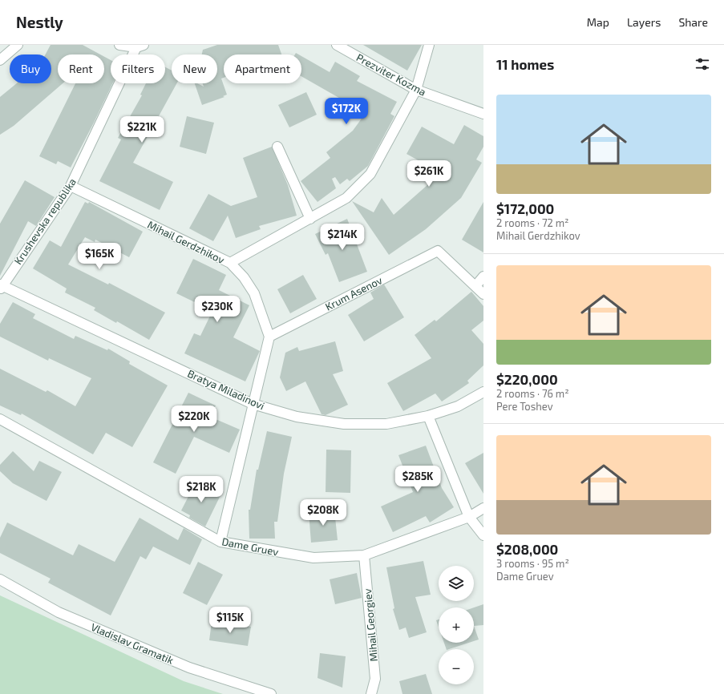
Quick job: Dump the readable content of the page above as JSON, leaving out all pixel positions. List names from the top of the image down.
{
  "streets": {
    "street": [
      "Prezviter Kozma",
      "Krushevska republika",
      "Mihail Gerdzhikov",
      "Krum Asenov",
      "Bratya Miladinovi",
      "Dame Gruev",
      "Mihail Georgiev",
      "Vladislav Gramatik"
    ]
  },
  "crossings": [
    ["Prezviter Kozma", "Mihail Gerdzhikov"],
    ["Krushevska republika", "Mihail Gerdzhikov"],
    ["Krushevska republika", "Bratya Miladinovi"],
    ["Dame Gruev", "Mihail Georgiev"]
  ],
  "page": {
    "header": "Nestly",
    "nav": ["Map", "Layers", "Share"],
    "heading": "11 homes",
    "chip": [
      "Buy",
      "Rent",
      "Filters",
      "New",
      "Apartment"
    ],
    "list": [
      {
        "name": "$172,000",
        "note": "2 rooms · 72 m² · Mihail Gerdzhikov"
      },
      {
        "name": "$220,000",
        "note": "2 rooms · 76 m² · Pere Toshev"
      },
      {
        "name": "$208,000",
        "note": "3 rooms · 95 m² · Dame Gruev"
      }
    ],
    "price": [
      "$172K",
      "$221K",
      "$261K",
      "$214K",
      "$165K",
      "$230K",
      "$220K",
      "$285K",
      "$218K",
      "$208K",
      "$115K"
    ],
    "map_buttons": ["+", "−"]
  }
}
